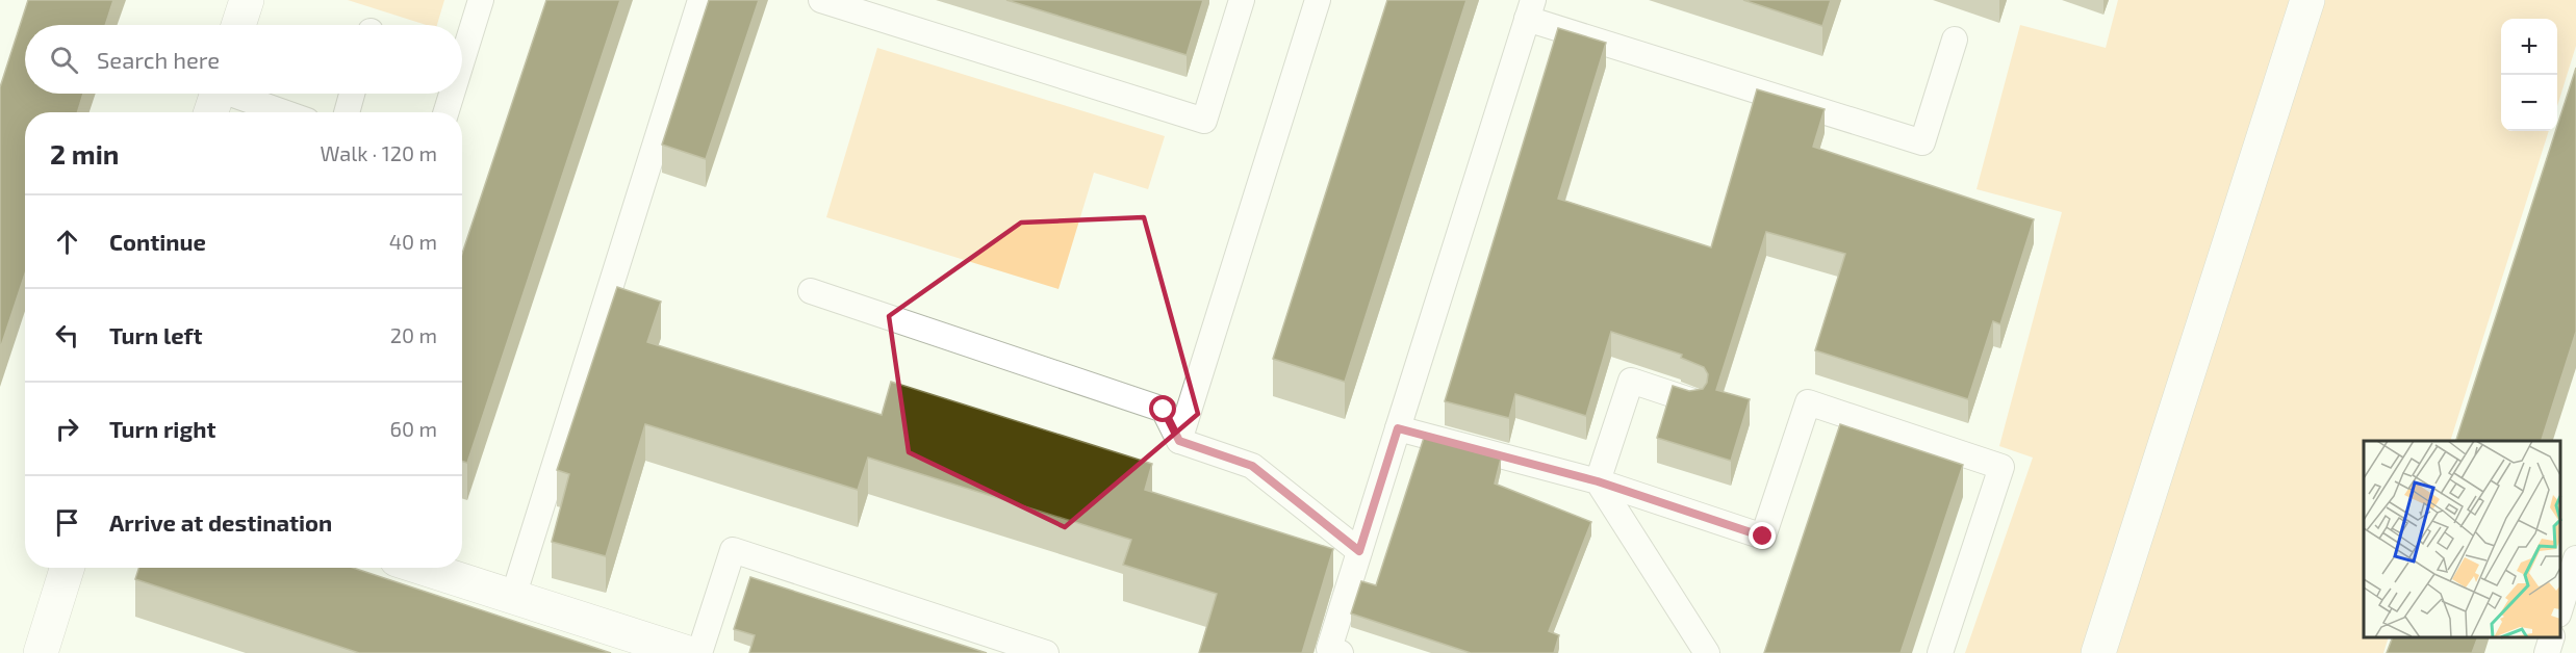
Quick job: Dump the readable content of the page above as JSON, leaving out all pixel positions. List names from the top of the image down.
{
  "page": {
    "map_buttons": ["+", "−"],
    "search": "Search here",
    "heading": ["2 min", "Walk · 120 m"],
    "list": [
      ["Continue", "40 m"],
      ["Turn left", "20 m"],
      ["Turn right", "60 m"],
      "Arrive at destination"
    ]
  }
}
